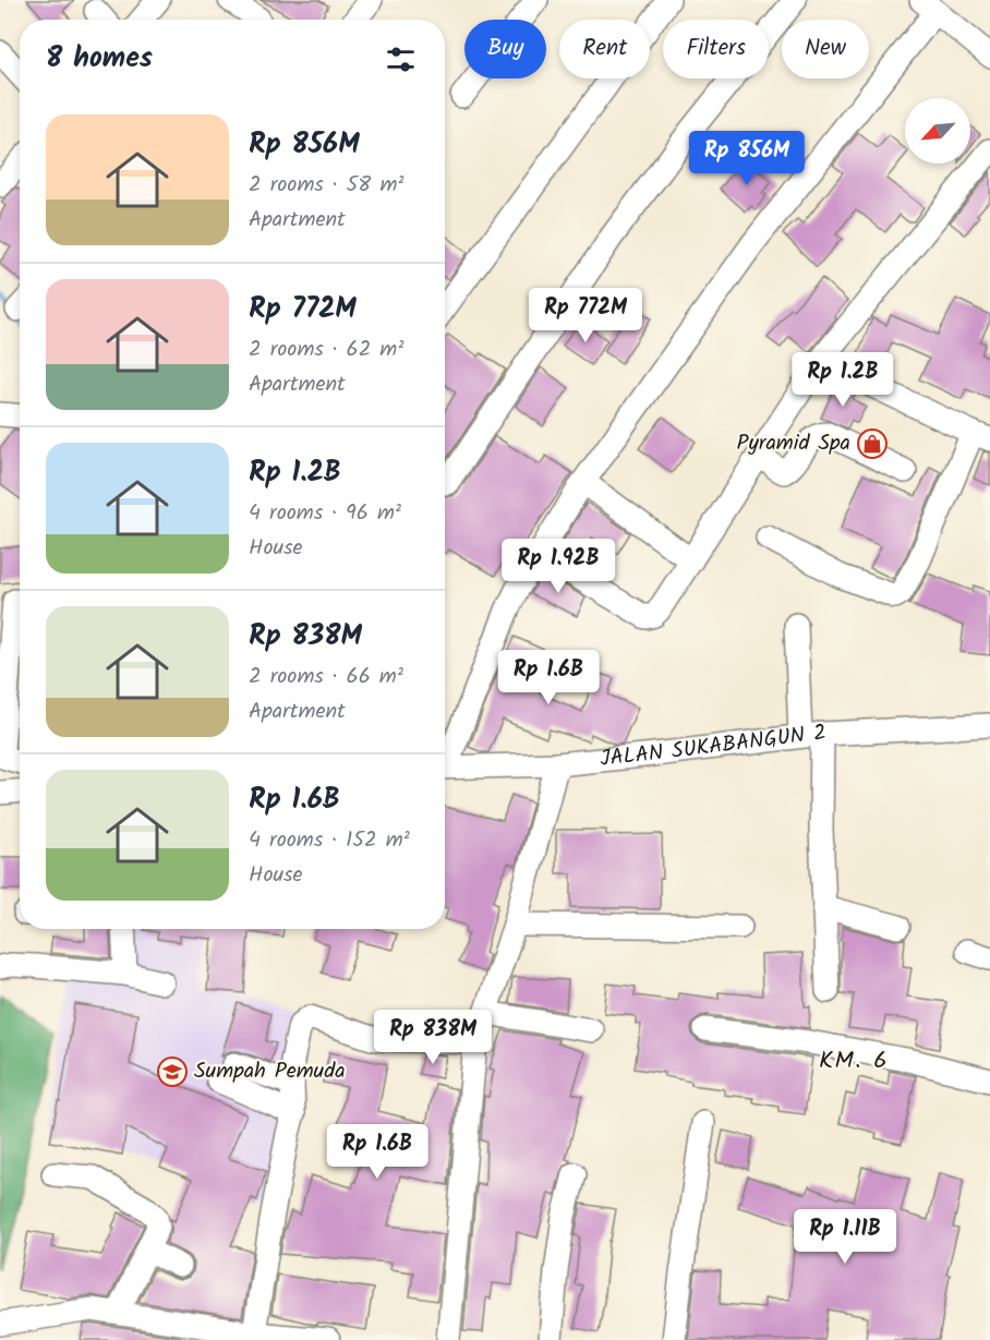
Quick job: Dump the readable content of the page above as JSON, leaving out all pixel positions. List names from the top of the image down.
{
  "streets": {
    "street": ["JALAN SUKABANGUN 2"]
  },
  "districts": ["KM. 6"],
  "places": {
    "shop": ["Pyramid Spa"],
    "school or university": ["Sumpah Pemuda"]
  },
  "north": "bottom left",
  "page": {
    "chip": [
      "Buy",
      "Rent",
      "Filters",
      "New"
    ],
    "heading": "8 homes",
    "list": [
      {
        "name": "Rp 856M",
        "note": "2 rooms · 58 m² · Apartment"
      },
      {
        "name": "Rp 772M",
        "note": "2 rooms · 62 m² · Apartment"
      },
      {
        "name": "Rp 1.2B",
        "note": "4 rooms · 96 m² · House"
      },
      {
        "name": "Rp 838M",
        "note": "2 rooms · 66 m² · Apartment"
      },
      {
        "name": "Rp 1.6B",
        "note": "4 rooms · 152 m² · House"
      }
    ],
    "price": [
      "Rp 856M",
      "Rp 772M",
      "Rp 1.2B",
      "Rp 1.92B",
      "Rp 1.6B",
      "Rp 838M",
      "Rp 1.6B",
      "Rp 1.11B"
    ]
  }
}
